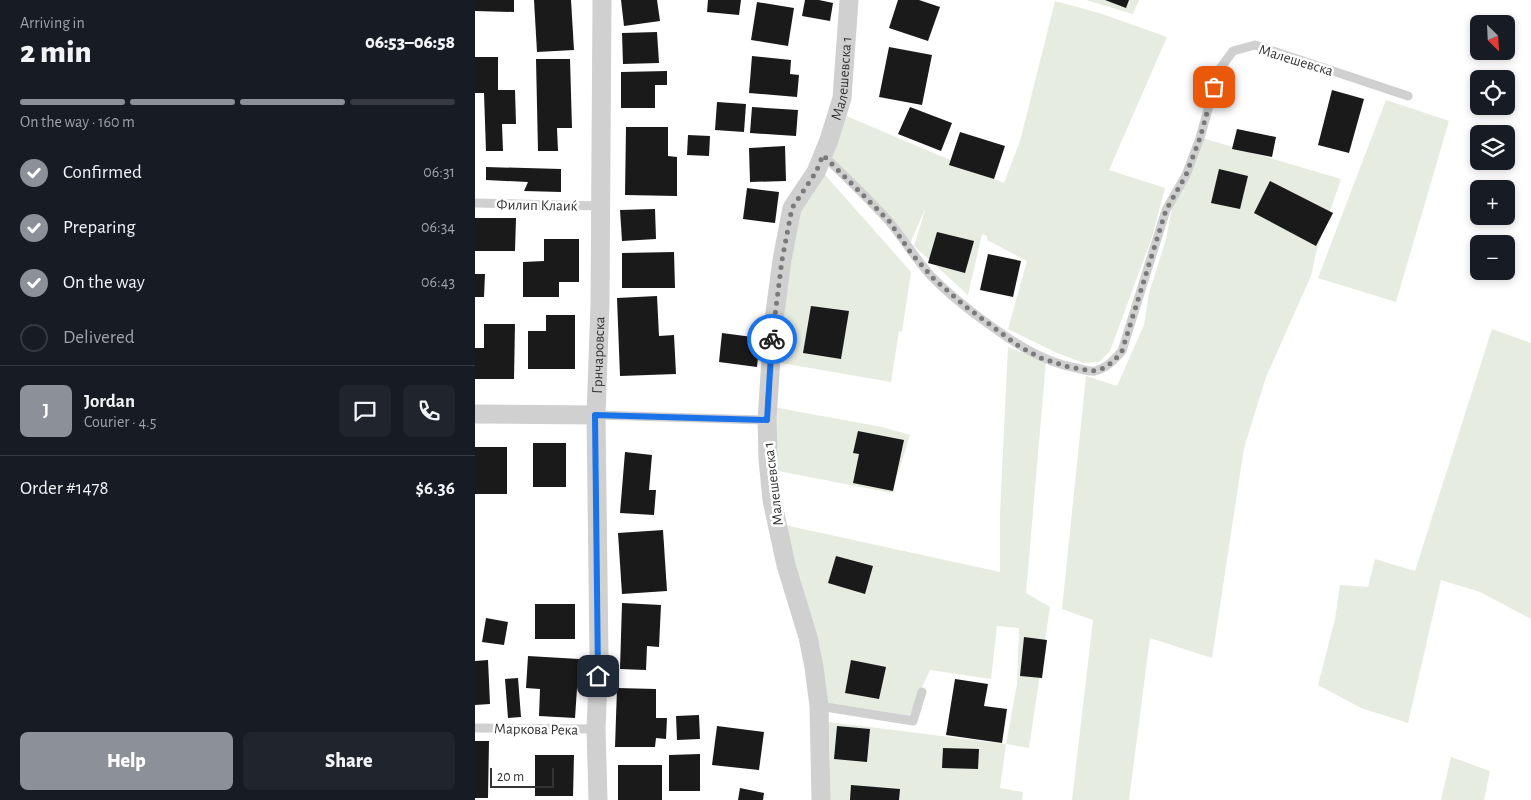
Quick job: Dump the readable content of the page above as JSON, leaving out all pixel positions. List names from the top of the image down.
{
  "streets": {
    "street": ["Малешевска 1", "Грнчаровска"],
    "lane": ["Малешевска", "Филип Клаиќ", "Маркова Река"]
  },
  "crossings": [
    ["Малешевска", "Малешевска 1"],
    ["Филип Клаиќ", "Грнчаровска"],
    ["Грнчаровска", "Маркова Река"]
  ],
  "scale_bar": "20 m",
  "north": "bottom right",
  "page": {
    "heading": ["2 min", "Arriving in", "06:53–06:58"],
    "panel": [
      "Jordan",
      "Courier · 4.5",
      "Order #1478",
      "$6.36"
    ],
    "map_buttons": ["+", "−"],
    "bar": "On the way · 160 m",
    "list": [
      ["Confirmed", "06:31"],
      ["Preparing", "06:34"],
      ["On the way", "06:43"],
      "Delivered"
    ],
    "round": "J",
    "buttons": ["Help", "Share"],
    "scale": "20 m"
  }
}
